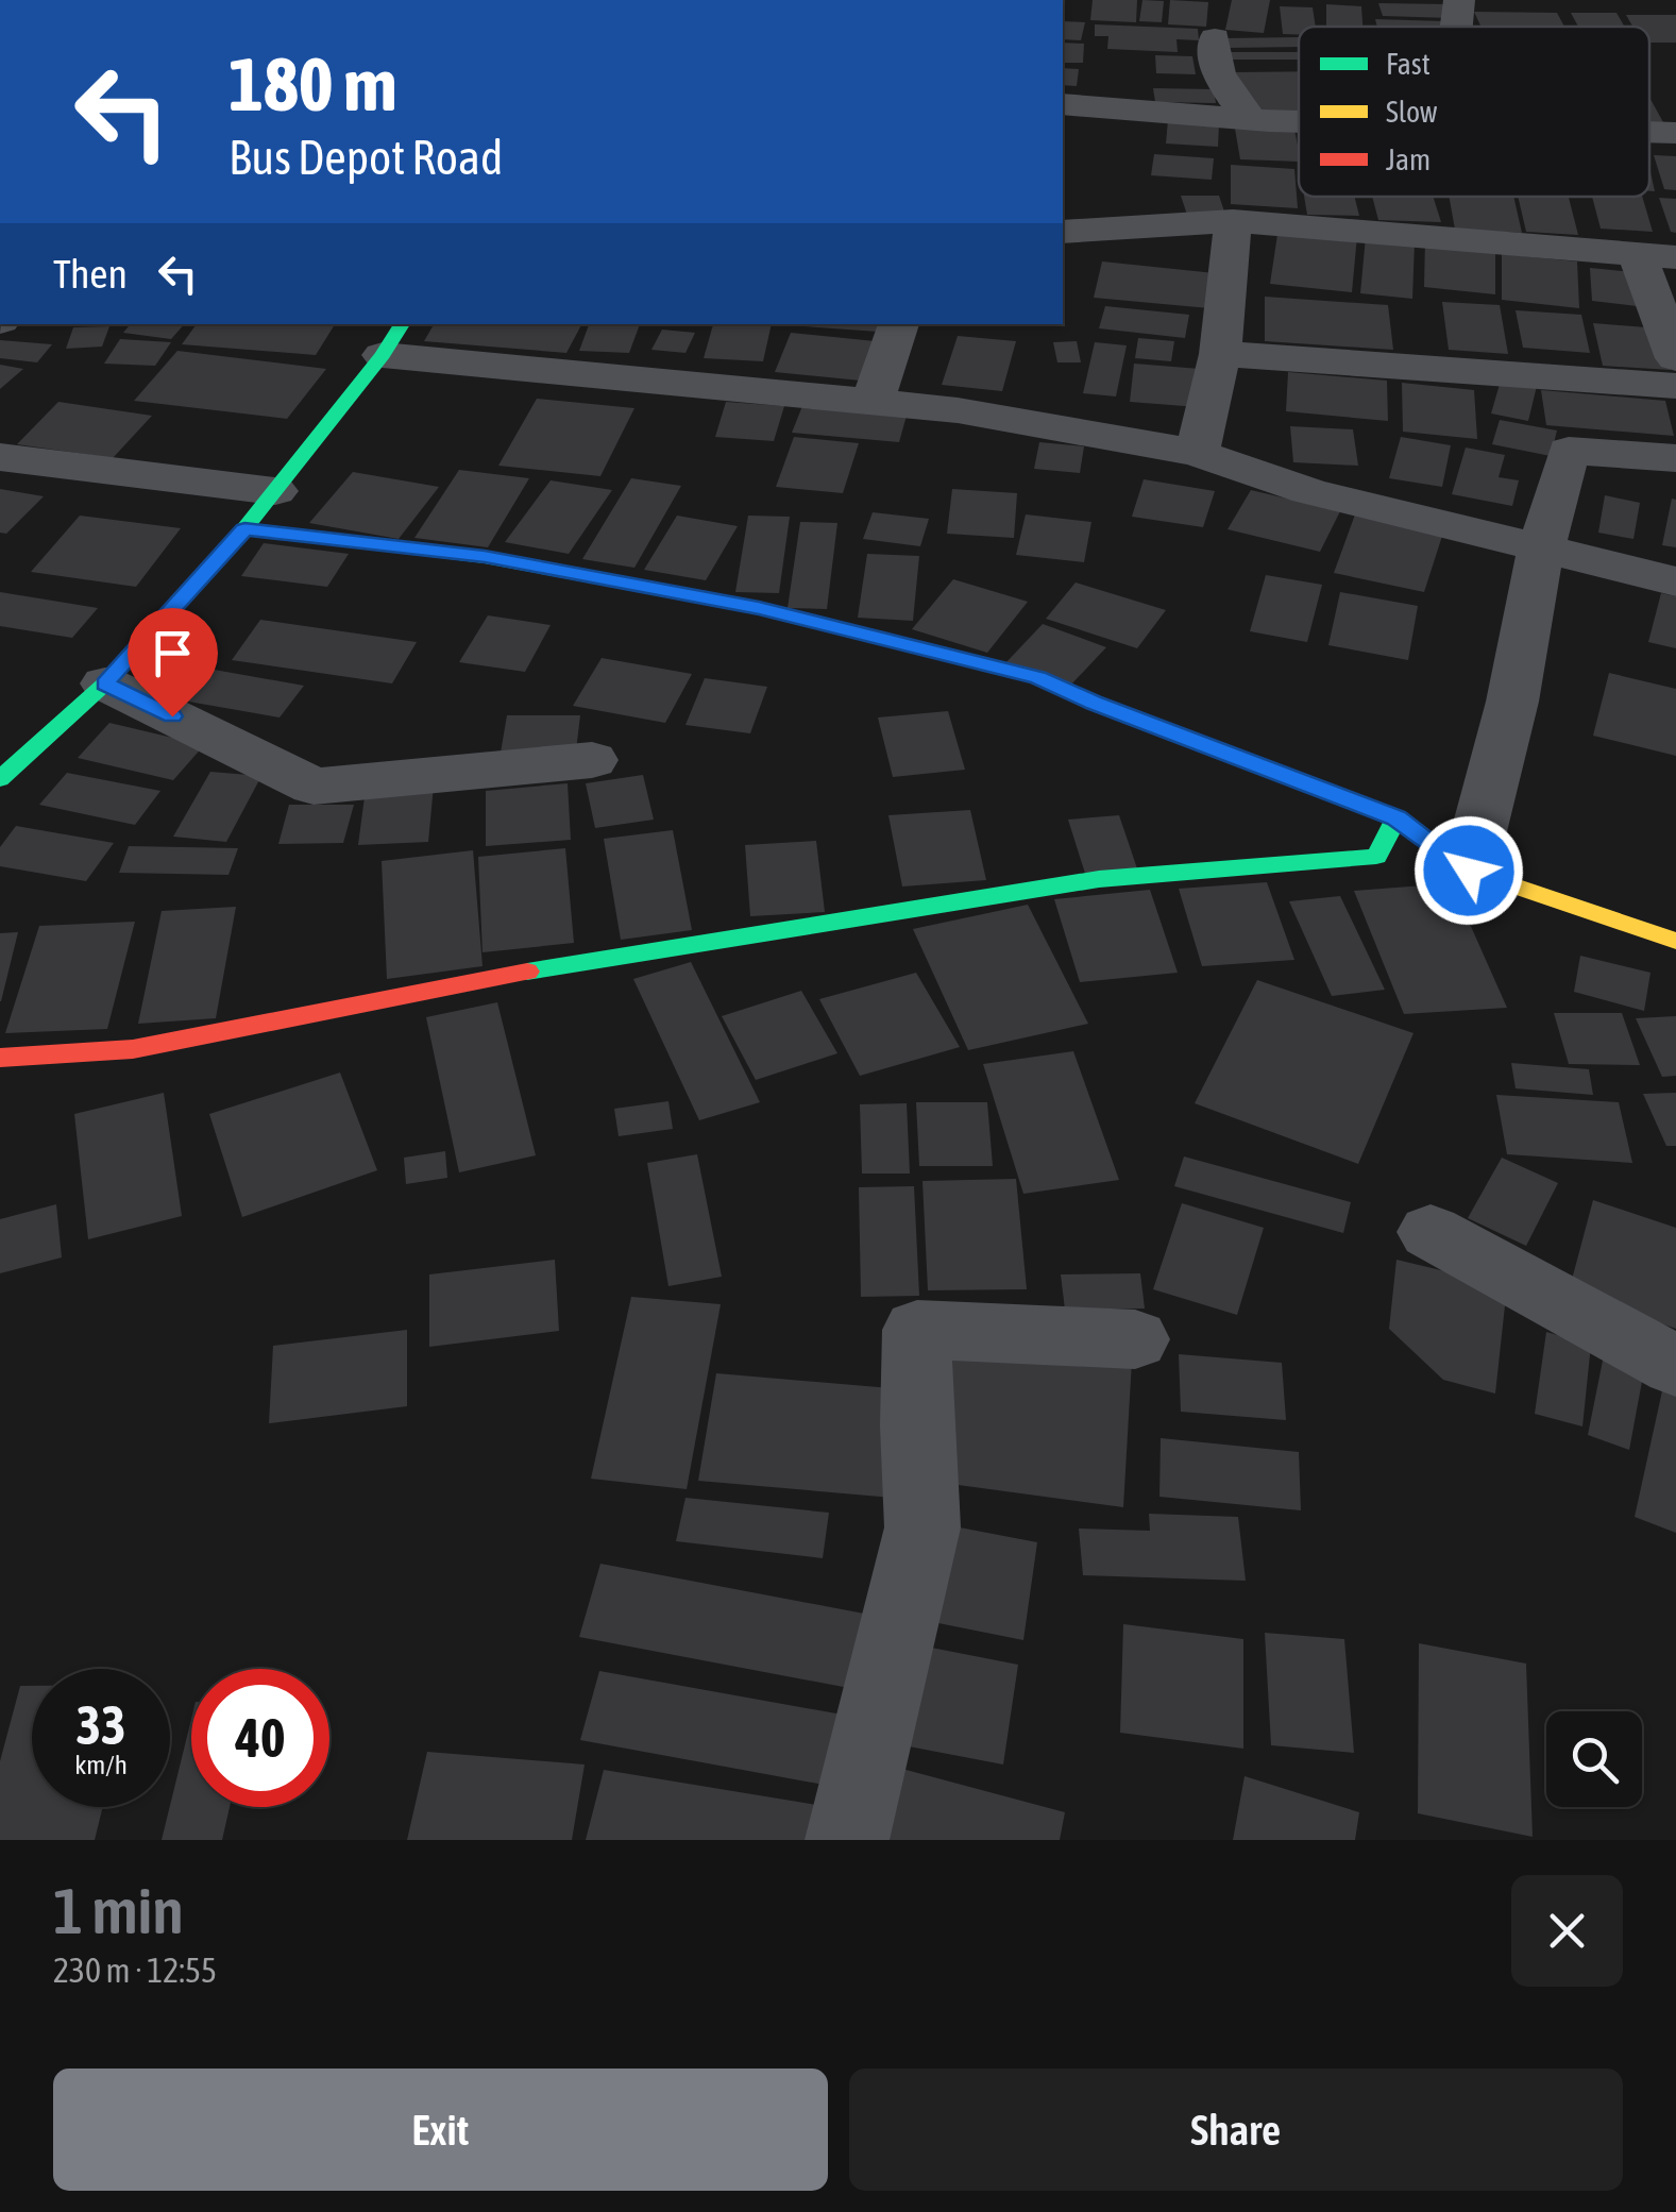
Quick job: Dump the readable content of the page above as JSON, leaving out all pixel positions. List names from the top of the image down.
{
  "legend": ["Fast", "Slow", "Jam"],
  "page": {
    "turn": ["180 m", "Bus Depot Road"],
    "then": "Then",
    "speed": "33 km/h",
    "limit": "40",
    "heading": ["1 min", "230 m · 12:55"],
    "buttons": ["Exit", "Share"]
  }
}
